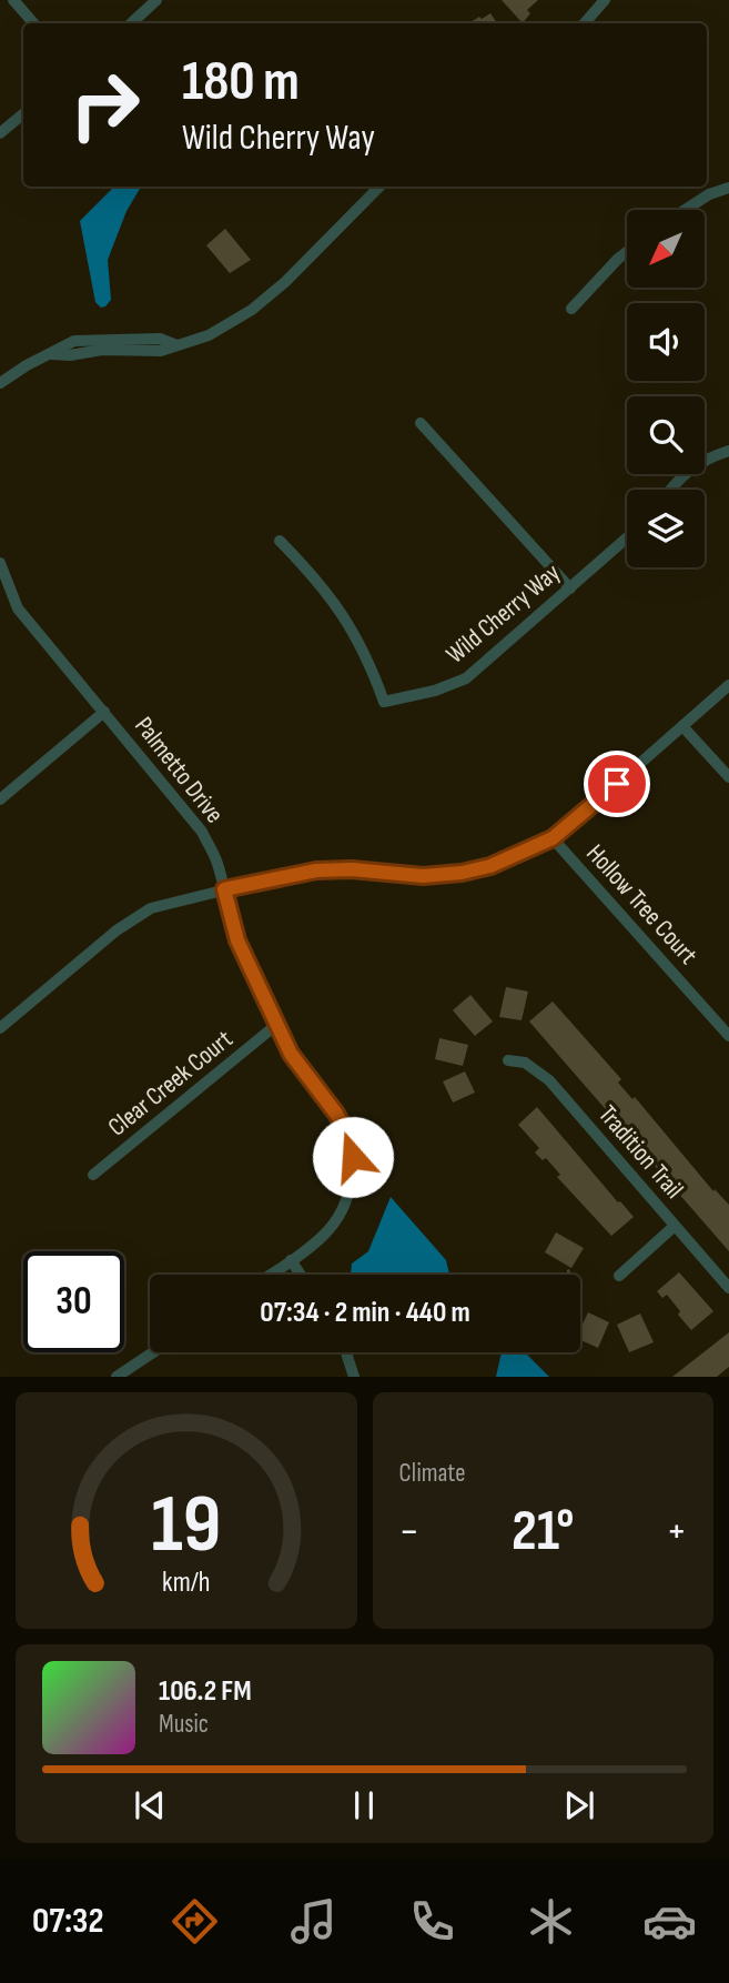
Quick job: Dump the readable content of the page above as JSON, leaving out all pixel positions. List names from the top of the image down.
{
  "streets": {
    "street": [
      "Wild Cherry Way",
      "Palmetto Drive",
      "Hollow Tree Court",
      "Clear Creek Court",
      "Tradition Trail"
    ]
  },
  "crossings": [
    ["Palmetto Drive", "Clear Creek Court"]
  ],
  "north": "bottom left",
  "page": {
    "turn": ["180 m", "Wild Cherry Way"],
    "limit": "30",
    "trip": "07:34 · 2 min · 440 m",
    "tile": "Climate",
    "heat": ["−", "21°", "+"],
    "song": ["106.2 FM", "Music"],
    "tabs": "07:32",
    "gauge": ["19", "km/h"]
  }
}
